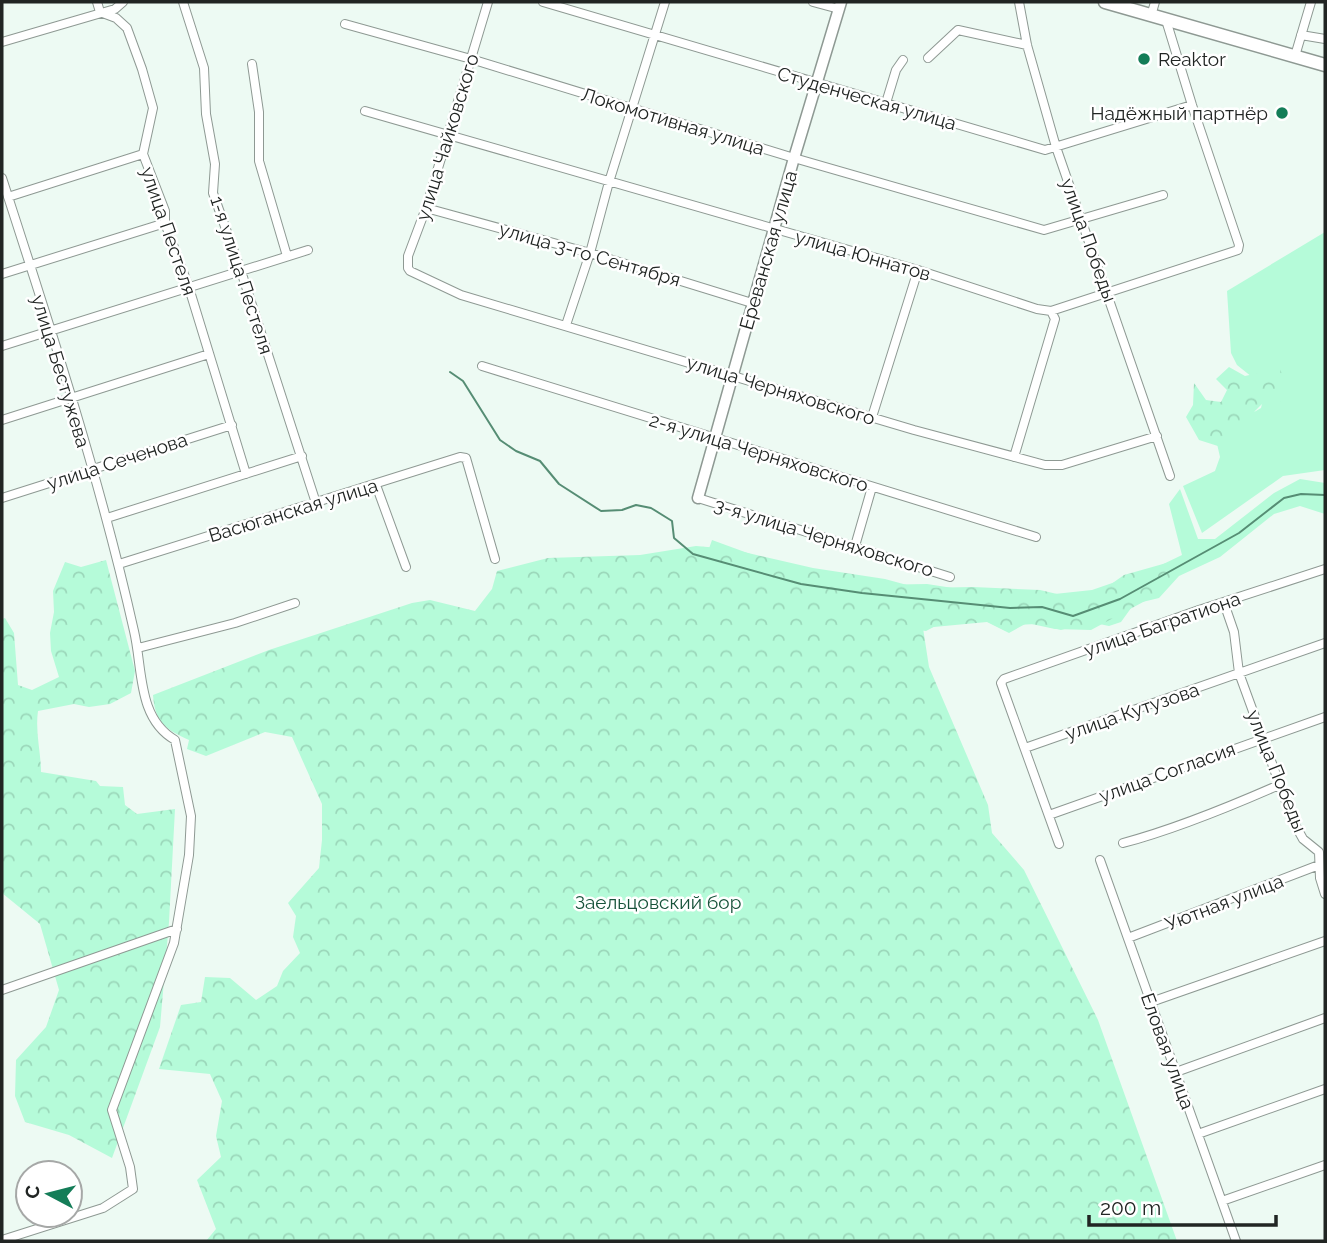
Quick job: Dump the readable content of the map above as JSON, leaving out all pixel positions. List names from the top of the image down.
{
  "streets": {
    "street": [
      "Студенческая улица",
      "Локомотивная улица",
      "улица Чайковского",
      "улица Пестеля",
      "улица Победы",
      "Ереванская улица",
      "улица 3-го Сентября",
      "улица Юннатов",
      "1-я улица Пестеля",
      "улица Бестужева",
      "улица Черняховского",
      "2-я улица Черняховского",
      "улица Сеченова",
      "Васюганская улица",
      "3-я улица Черняховского",
      "улица Багратиона",
      "улица Кутузова",
      "улица Согласия",
      "Уютная улица",
      "Еловая улица"
    ]
  },
  "crossings": [
    ["Студенческая улица", "улица Победы"],
    ["Студенческая улица", "Ереванская улица"],
    ["Локомотивная улица", "улица Чайковского"],
    ["Локомотивная улица", "улица Победы"],
    ["Локомотивная улица", "Ереванская улица"],
    ["улица Чайковского", "улица 3-го Сентября"],
    ["улица Чайковского", "улица Юннатов"],
    ["улица Чайковского", "улица Черняховского"],
    ["улица Пестеля", "улица Сеченова"],
    ["улица Победы", "улица Черняховского"],
    ["улица Победы", "улица Багратиона"],
    ["улица Победы", "улица Кутузова"],
    ["улица Победы", "улица Согласия"],
    ["улица Победы", "Уютная улица"],
    ["Ереванская улица", "улица 3-го Сентября"],
    ["Ереванская улица", "улица Юннатов"],
    ["Ереванская улица", "улица Черняховского"],
    ["Ереванская улица", "2-я улица Черняховского"],
    ["Ереванская улица", "3-я улица Черняховского"],
    ["1-я улица Пестеля", "Васюганская улица"],
    ["улица Бестужева", "улица Сеченова"],
    ["улица Бестужева", "Васюганская улица"],
    ["улица Багратиона", "улица Кутузова"],
    ["Уютная улица", "Еловая улица"]
  ],
  "parks": ["Заельцовский бор"],
  "places": ["Reaktor", "Надёжный партнёр"],
  "scale_bar": "200 m",
  "north": "left"
}
